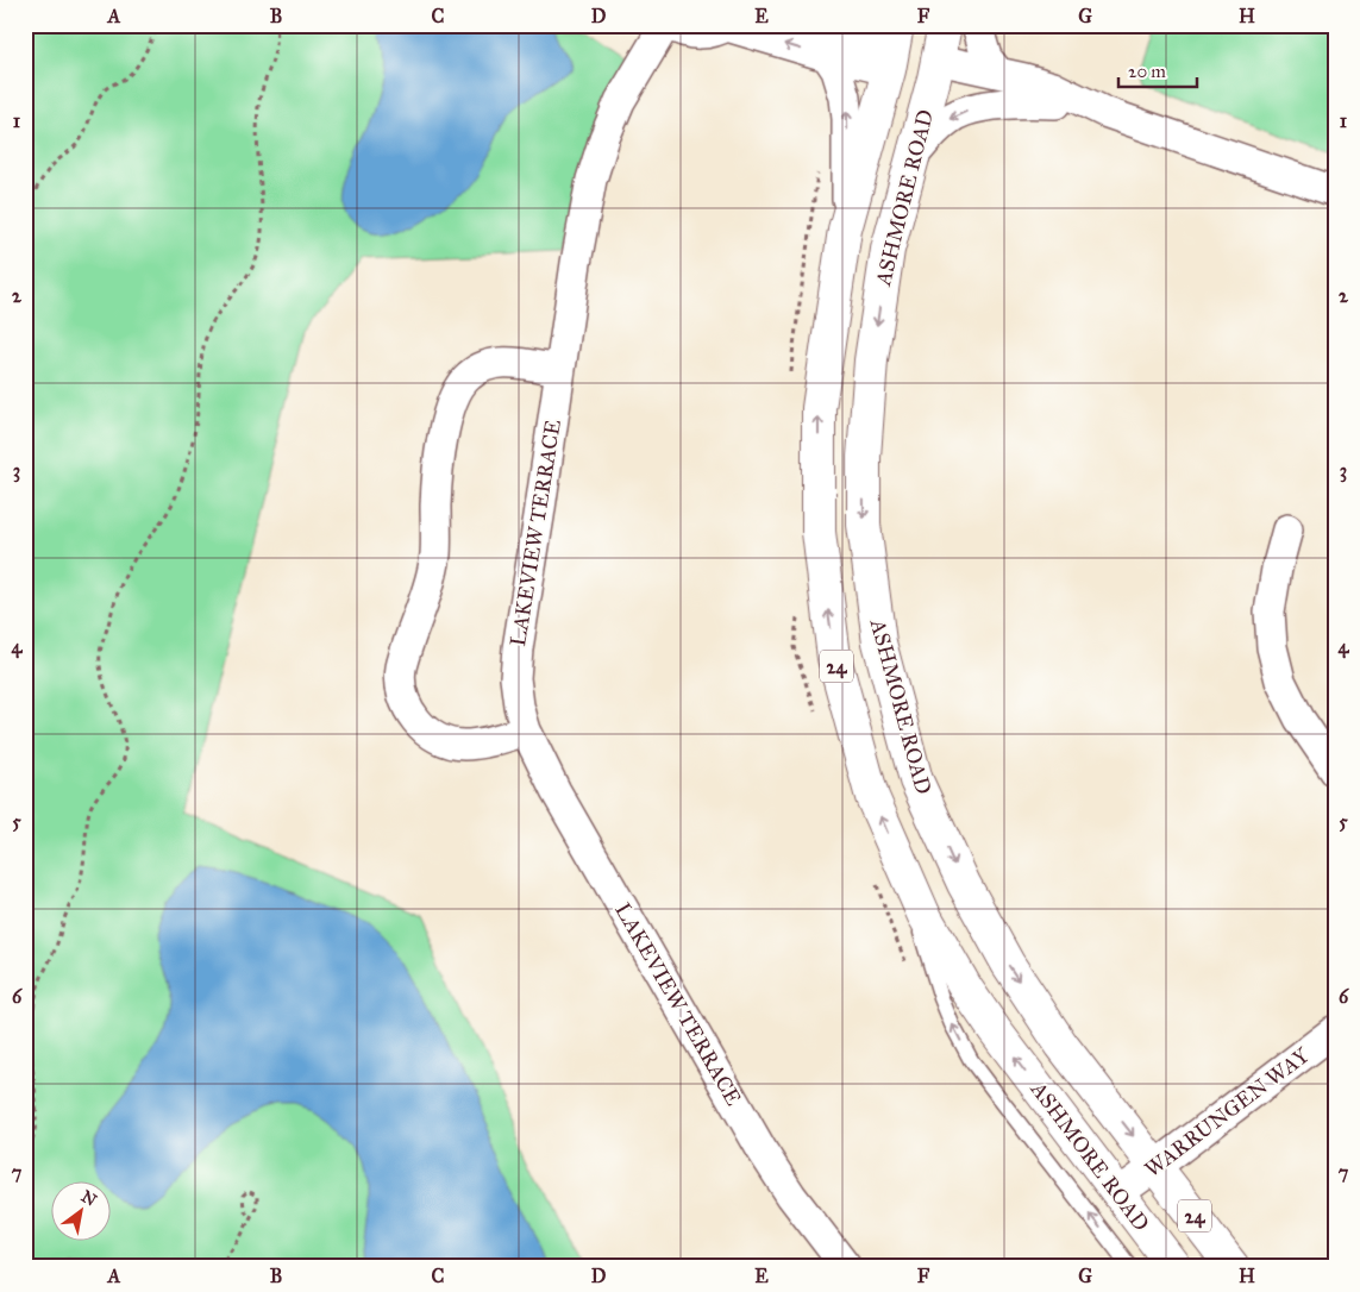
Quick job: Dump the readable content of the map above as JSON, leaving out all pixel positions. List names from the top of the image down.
{
  "streets": {
    "main road": ["ASHMORE ROAD", "24"],
    "street": ["LAKEVIEW TERRACE", "WARRUNGEN WAY"]
  },
  "crossings": [
    ["ASHMORE ROAD", "WARRUNGEN WAY"]
  ],
  "scale_bar": "20 m",
  "north": "top right",
  "grid": {
    "columns": [
      "A",
      "B",
      "C",
      "D",
      "E",
      "F",
      "G",
      "H"
    ],
    "rows": [
      "1",
      "2",
      "3",
      "4",
      "5",
      "6",
      "7"
    ]
  }
}
